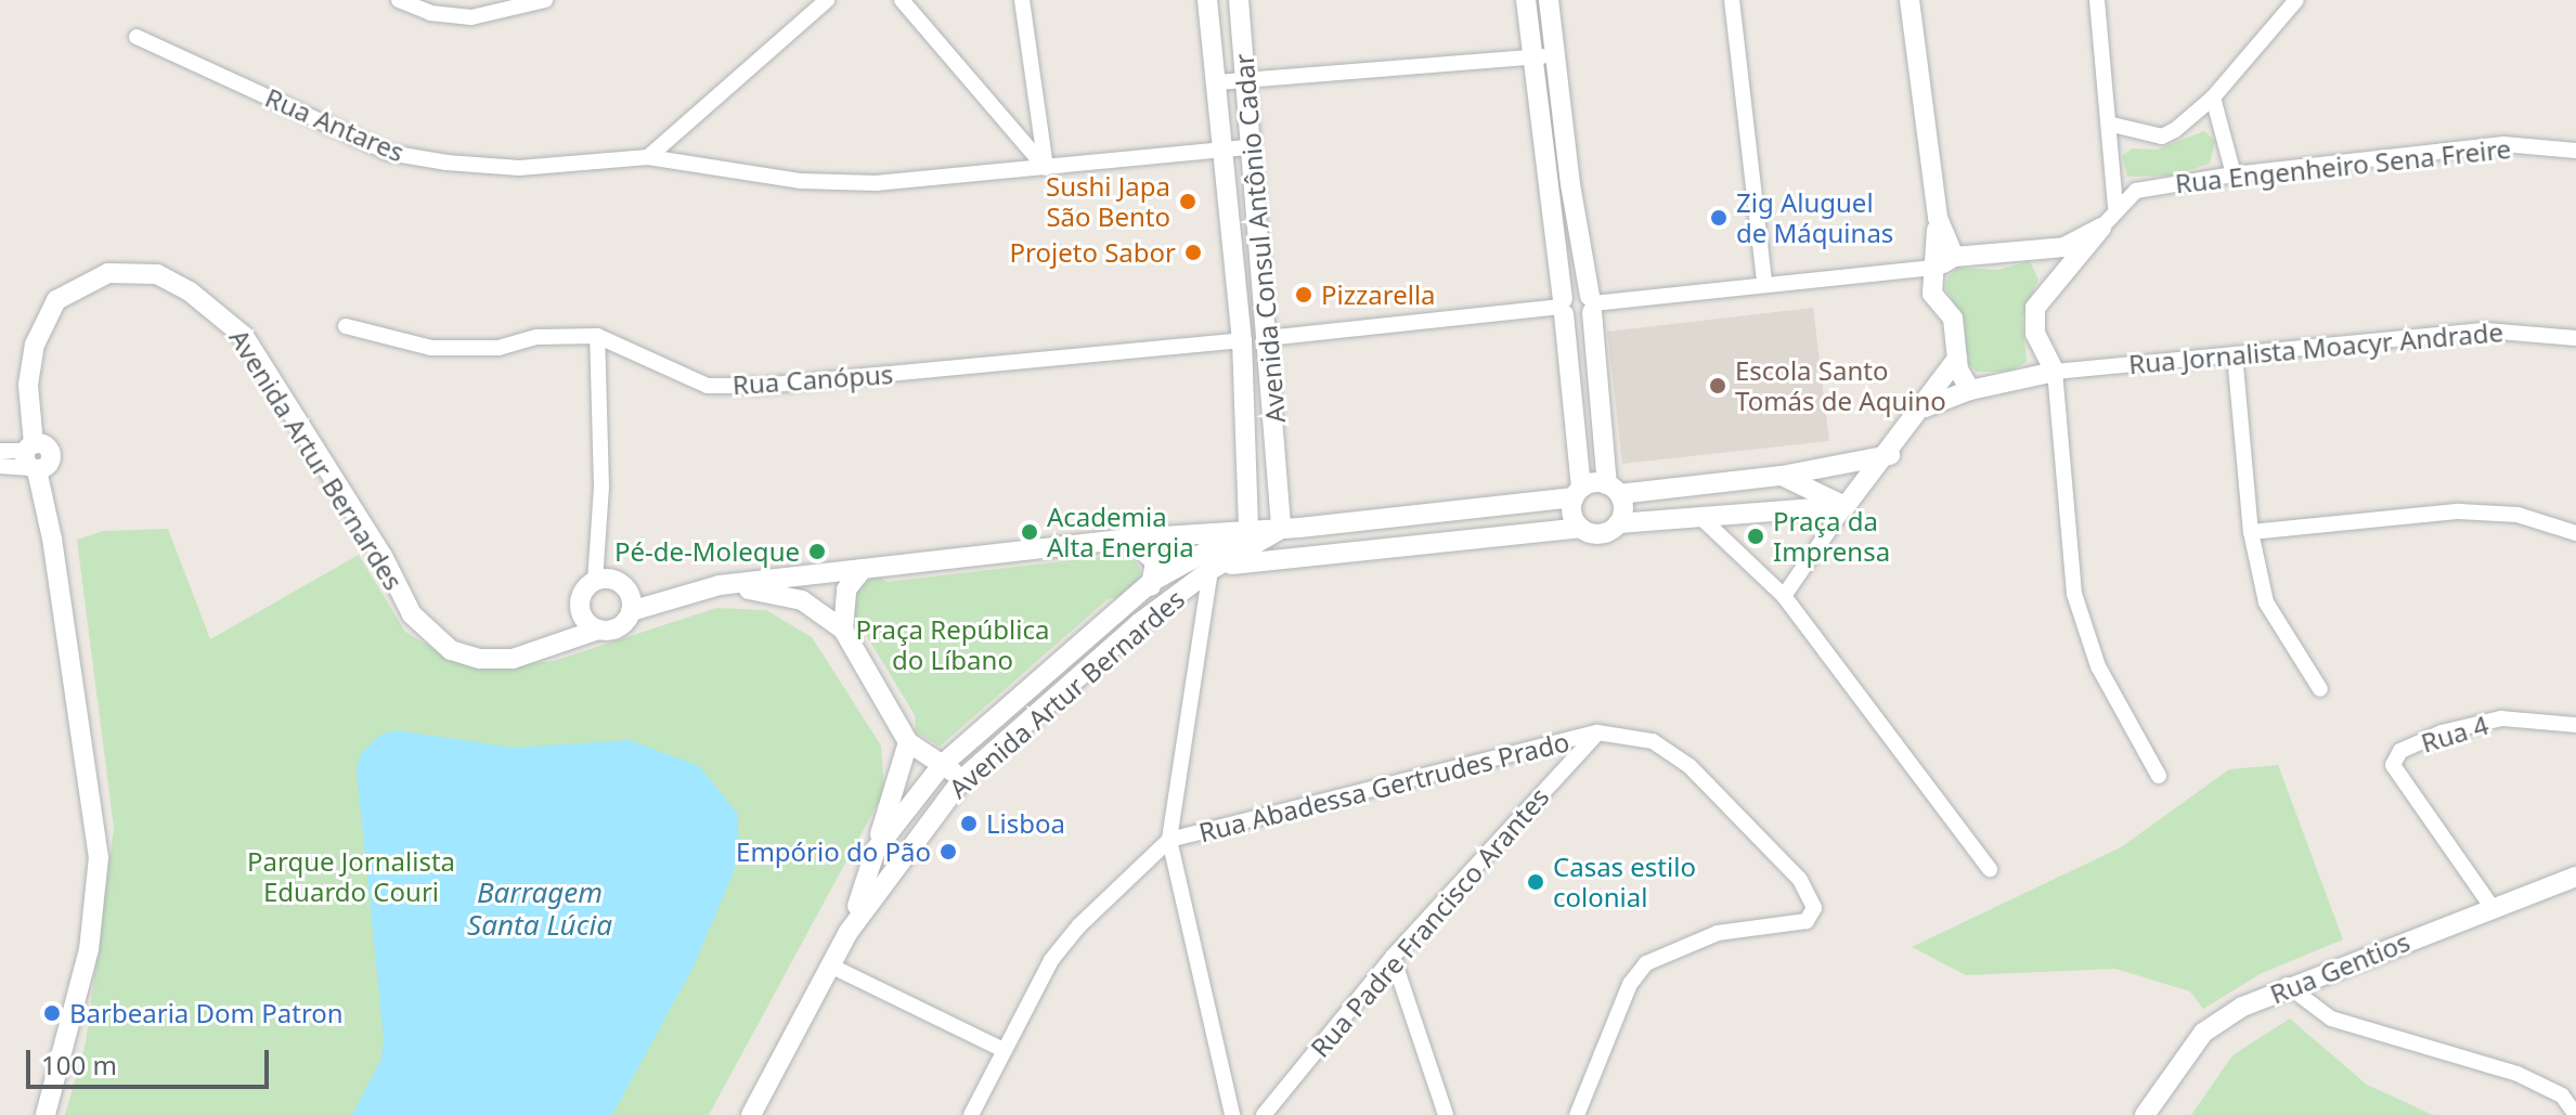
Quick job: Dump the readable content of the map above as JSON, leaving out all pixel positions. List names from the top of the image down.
{
  "streets": {
    "street": [
      "Rua Antares",
      "Rua Engenheiro Sena Freire",
      "Avenida Consul Antônio Cadar",
      "Rua Jornalista Moacyr Andrade",
      "Rua Canópus",
      "Avenida Artur Bernardes",
      "Rua 4",
      "Rua Abadessa Gertrudes Prado",
      "Rua Padre Francisco Arantes",
      "Rua Gentios"
    ]
  },
  "crossings": [
    ["Rua Antares", "Avenida Consul Antônio Cadar"],
    ["Avenida Consul Antônio Cadar", "Rua Canópus"],
    ["Avenida Consul Antônio Cadar", "Avenida Artur Bernardes"],
    ["Rua 4", "Rua Gentios"],
    ["Rua Abadessa Gertrudes Prado", "Rua Padre Francisco Arantes"]
  ],
  "water": ["Barragem Santa Lúcia"],
  "parks": ["Praça República do Líbano", "Parque Jornalista Eduardo Couri"],
  "places": [
    "Sushi Japa São Bento",
    "Zig Aluguel de Máquinas",
    "Projeto Sabor",
    "Pizzarella",
    "Escola Santo Tomás de Aquino",
    "Academia Alta Energia",
    "Praça da Imprensa",
    "Pé-de-Moleque",
    "Lisboa",
    "Empório do Pão",
    "Casas estilo colonial",
    "Barbearia Dom Patron"
  ],
  "scale_bar": "100 m"
}
